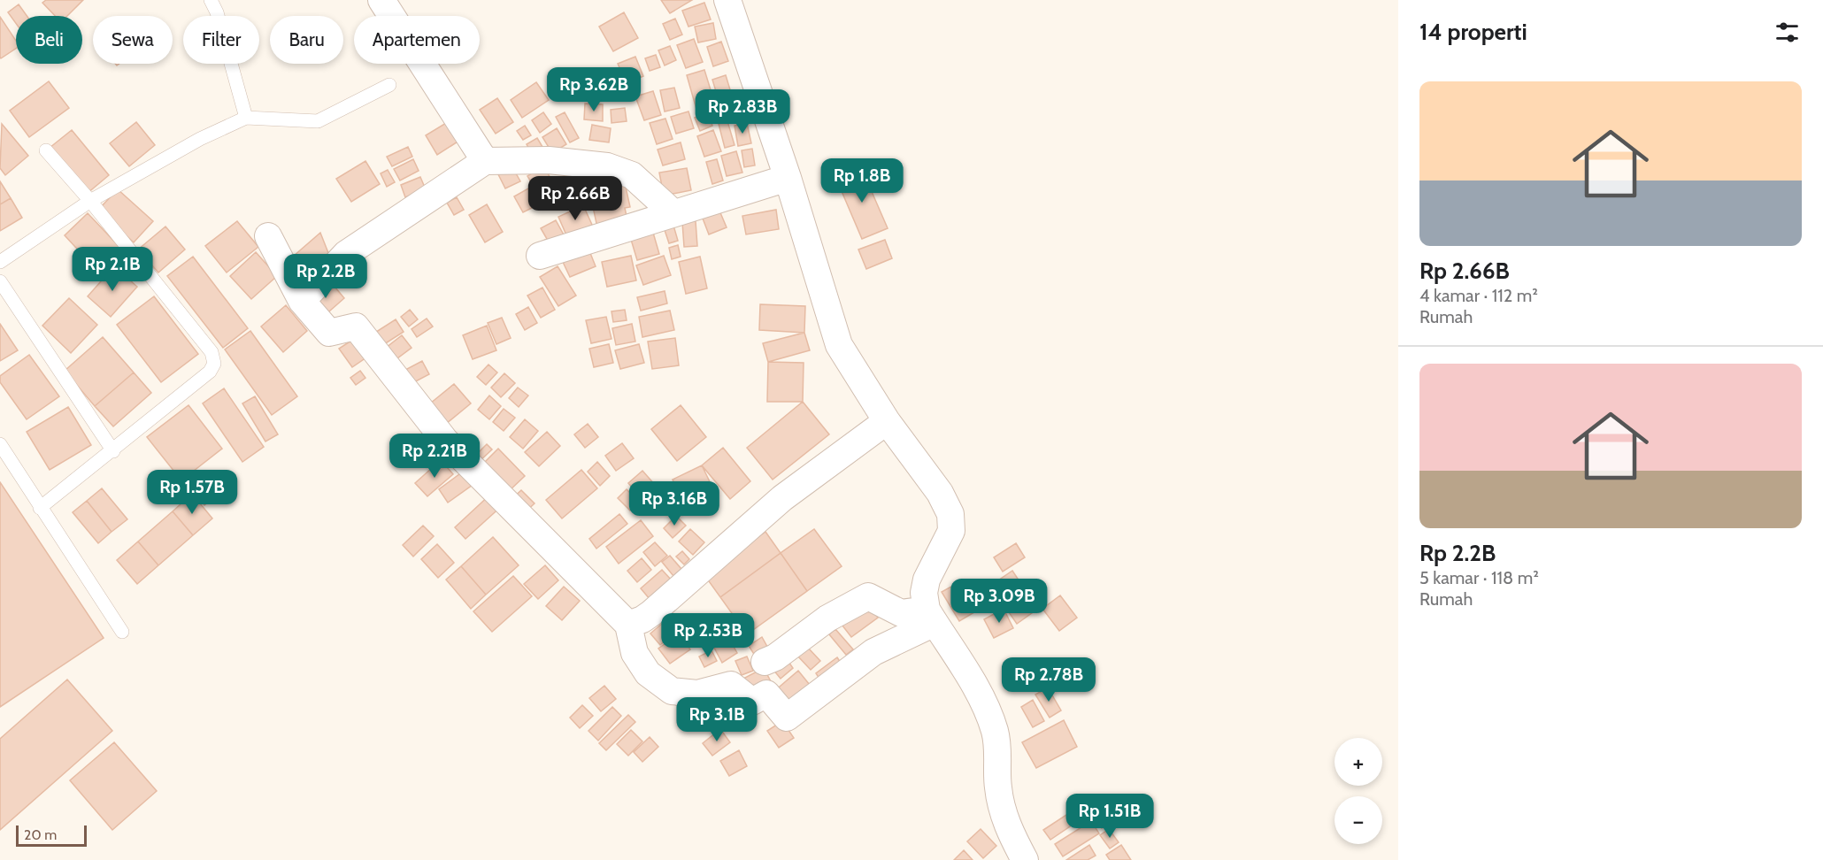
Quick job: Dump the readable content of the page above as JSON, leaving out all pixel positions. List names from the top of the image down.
{
  "scale_bar": "20 m",
  "page": {
    "heading": "14 properti",
    "chip": [
      "Beli",
      "Sewa",
      "Filter",
      "Baru",
      "Apartemen"
    ],
    "list": [
      {
        "name": "Rp 2.66B",
        "note": "4 kamar · 112 m² · Rumah"
      },
      {
        "name": "Rp 2.2B",
        "note": "5 kamar · 118 m² · Rumah"
      }
    ],
    "price": [
      "Rp 3.62B",
      "Rp 2.83B",
      "Rp 1.8B",
      "Rp 2.66B",
      "Rp 2.1B",
      "Rp 2.2B",
      "Rp 2.21B",
      "Rp 1.57B",
      "Rp 3.16B",
      "Rp 3.09B",
      "Rp 2.53B",
      "Rp 2.78B",
      "Rp 3.1B",
      "Rp 1.51B"
    ],
    "map_buttons": ["+", "−"],
    "scale": "20 m"
  }
}
